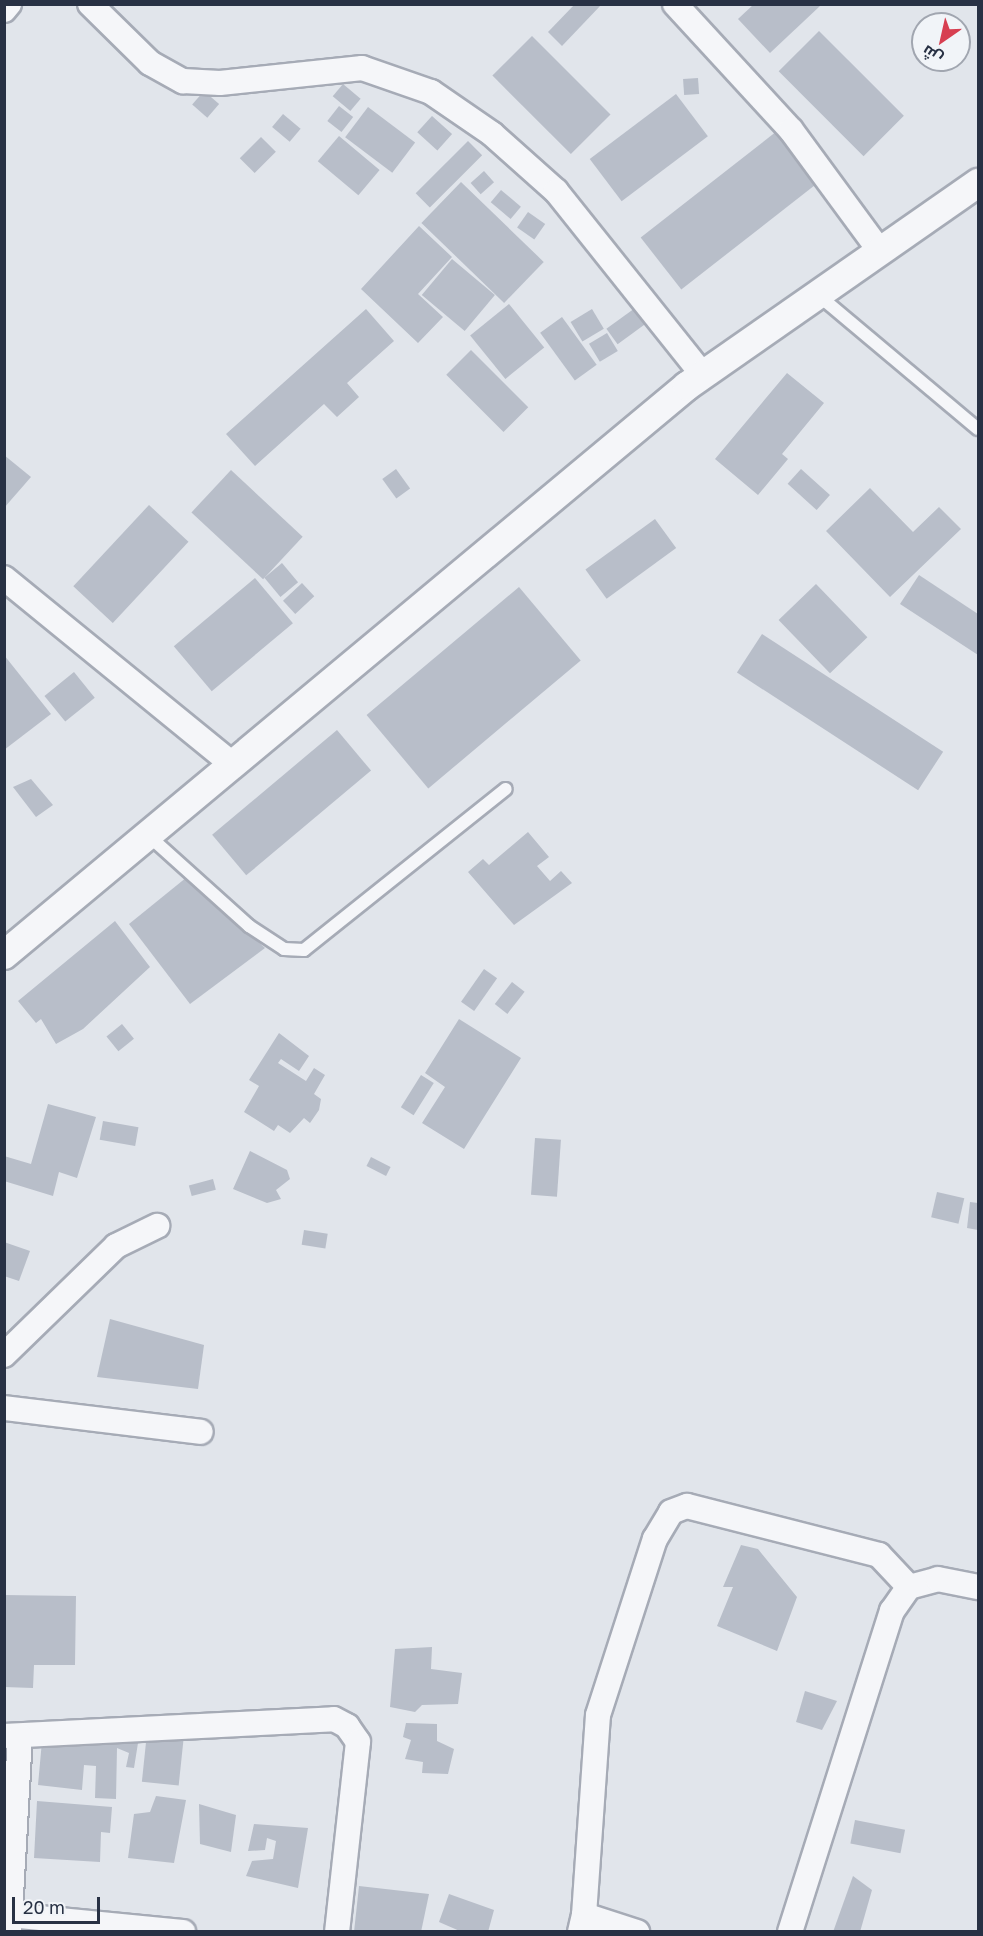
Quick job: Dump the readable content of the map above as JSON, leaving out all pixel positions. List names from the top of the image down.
{
  "scale_bar": "20 m",
  "north": "bottom left"
}
